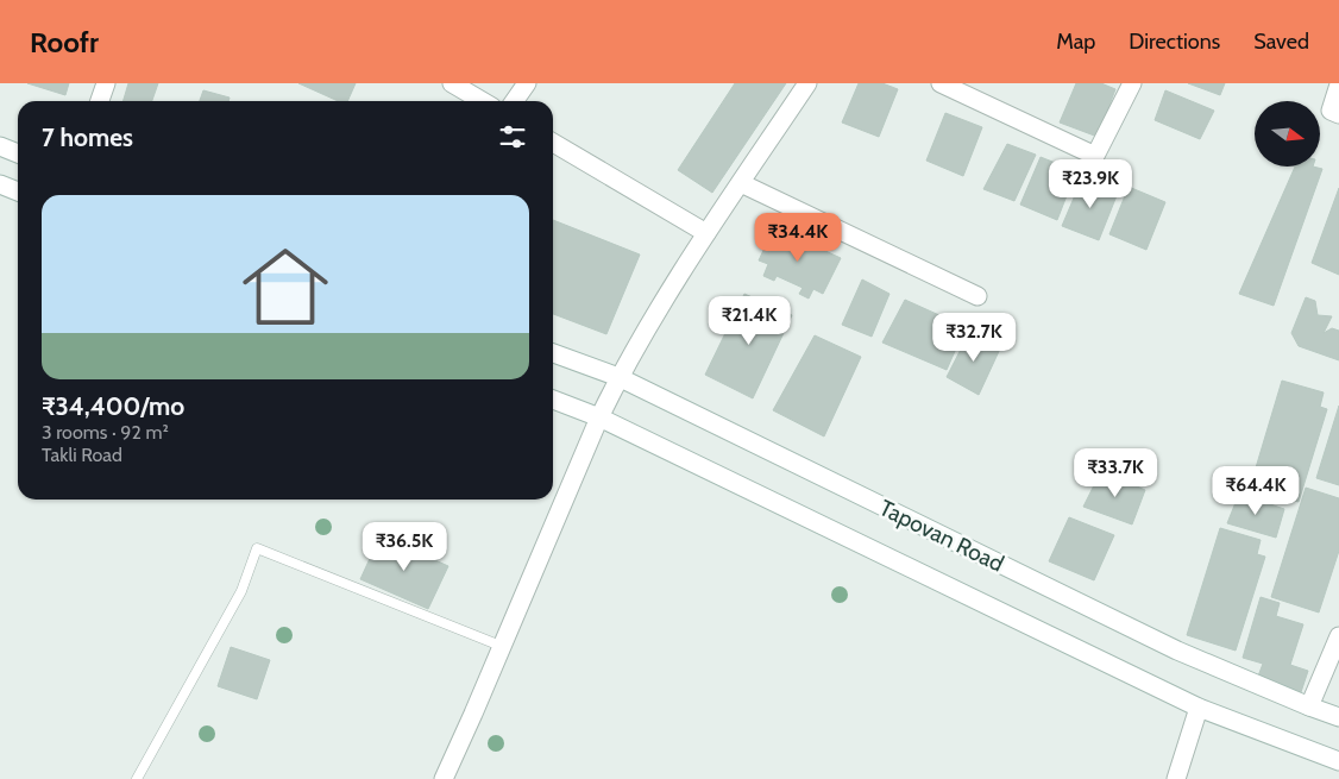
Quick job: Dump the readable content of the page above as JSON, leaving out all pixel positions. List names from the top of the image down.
{
  "streets": {
    "street": ["Tapovan Road"]
  },
  "north": "right",
  "page": {
    "header": "Roofr",
    "nav": ["Map", "Directions", "Saved"],
    "heading": "7 homes",
    "price": [
      "₹23.9K",
      "₹34.4K",
      "₹21.4K",
      "₹32.7K",
      "₹33.7K",
      "₹64.4K",
      "₹36.5K"
    ],
    "list": [
      {
        "name": "₹34,400/mo",
        "note": "3 rooms · 92 m² · Takli Road"
      }
    ]
  }
}
